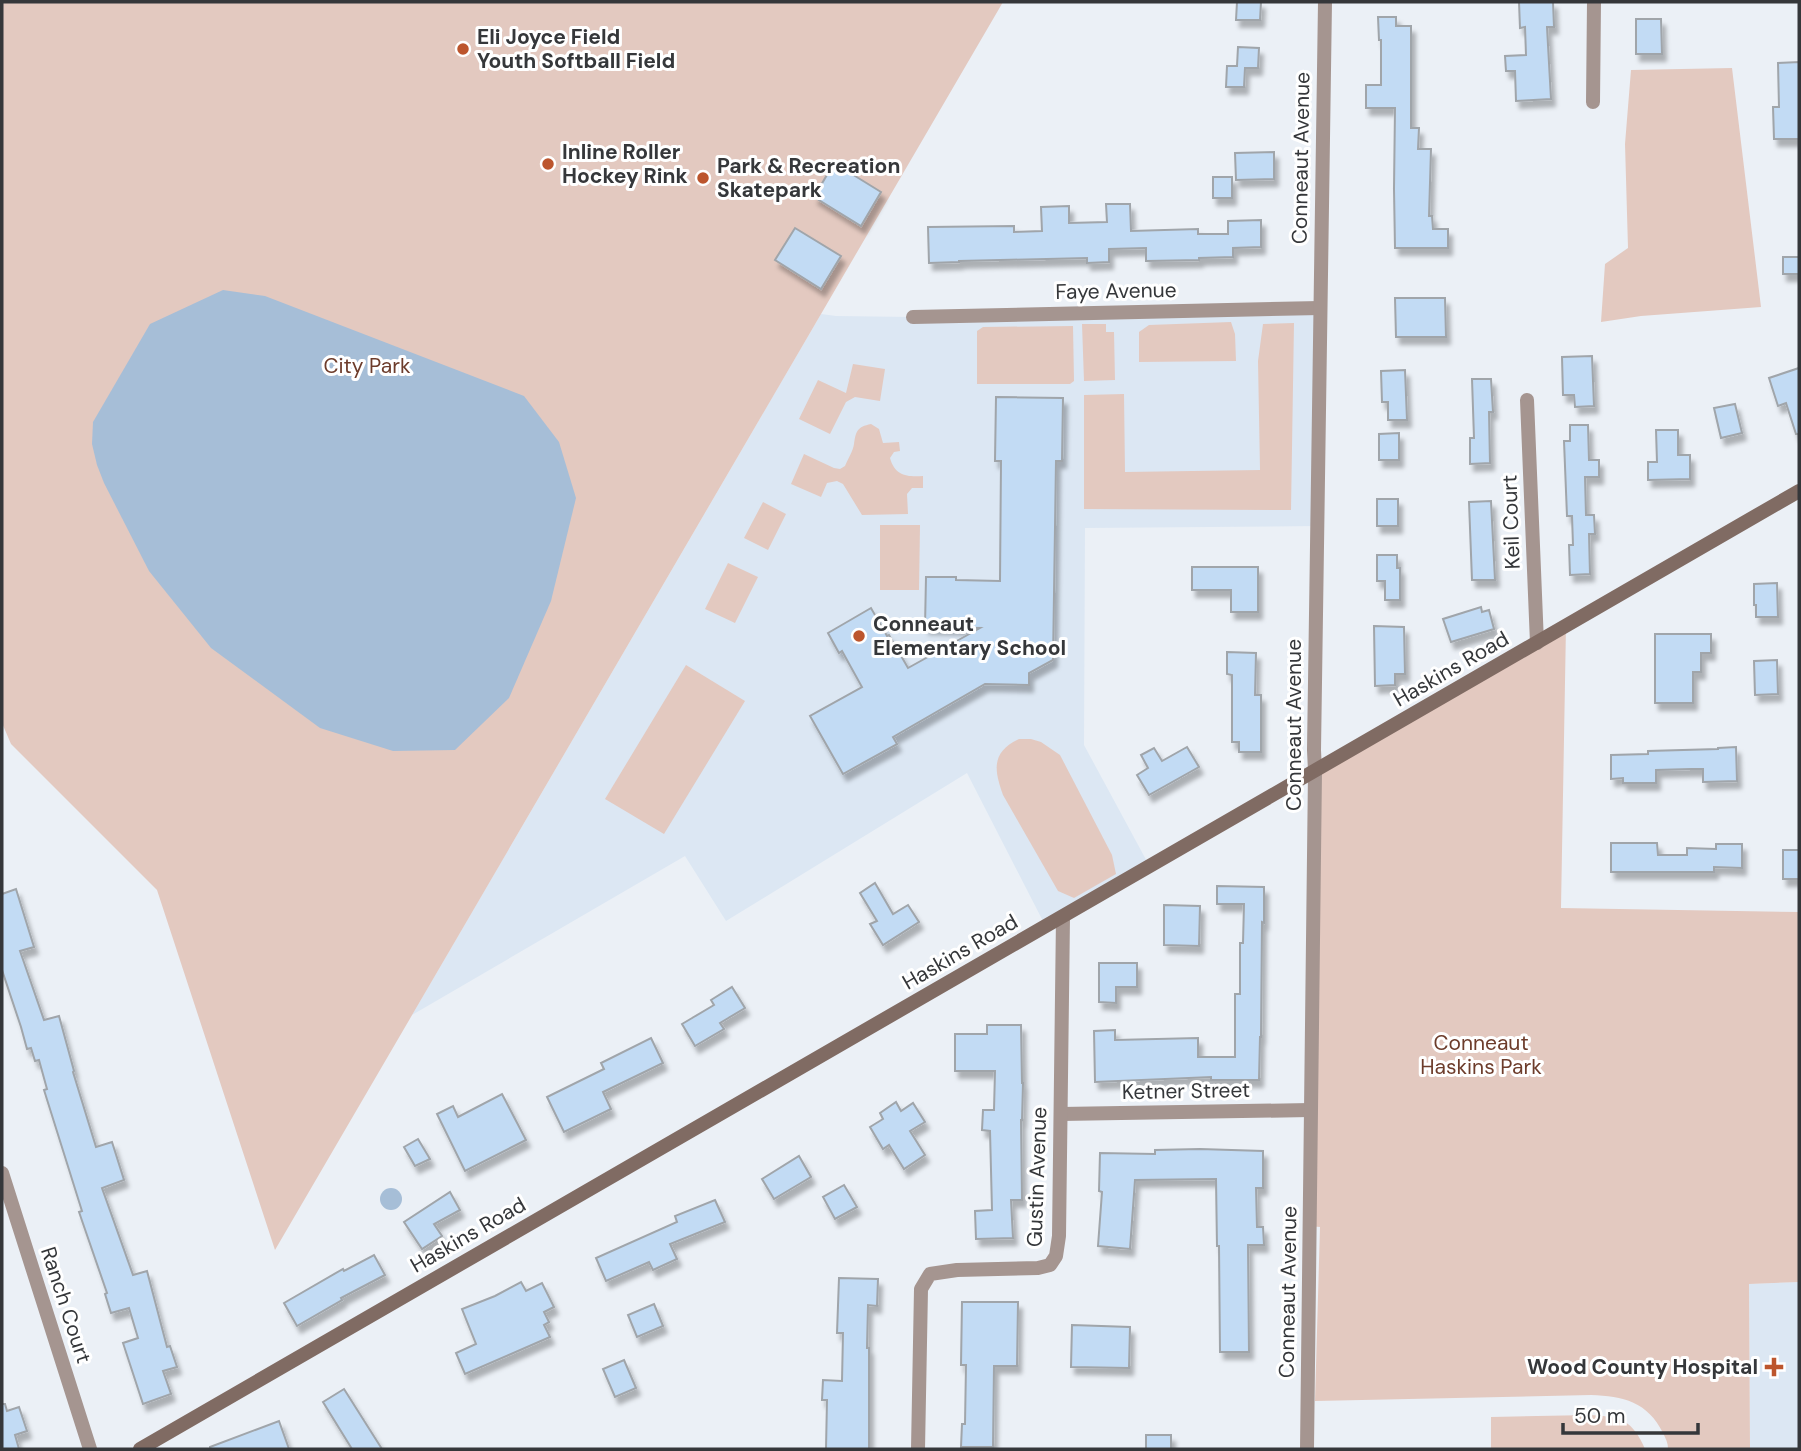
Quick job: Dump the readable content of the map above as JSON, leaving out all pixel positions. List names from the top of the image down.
{
  "streets": {
    "main road": ["Haskins Road"],
    "street": [
      "Conneaut Avenue",
      "Faye Avenue",
      "Keil Court",
      "Ketner Street",
      "Gustin Avenue",
      "Ranch Court"
    ]
  },
  "crossings": [
    ["Conneaut Avenue", "Faye Avenue"],
    ["Conneaut Avenue", "Haskins Road"],
    ["Conneaut Avenue", "Ketner Street"],
    ["Keil Court", "Haskins Road"],
    ["Haskins Road", "Gustin Avenue"],
    ["Ketner Street", "Gustin Avenue"]
  ],
  "parks": ["City Park", "Conneaut Haskins Park"],
  "places": {
    "other": [
      "Eli Joyce Field Youth Softball Field",
      "Inline Roller Hockey Rink",
      "Park & Recreation Skatepark",
      "Conneaut Elementary School"
    ],
    "health": ["Wood County Hospital"]
  },
  "scale_bar": "50 m"
}
